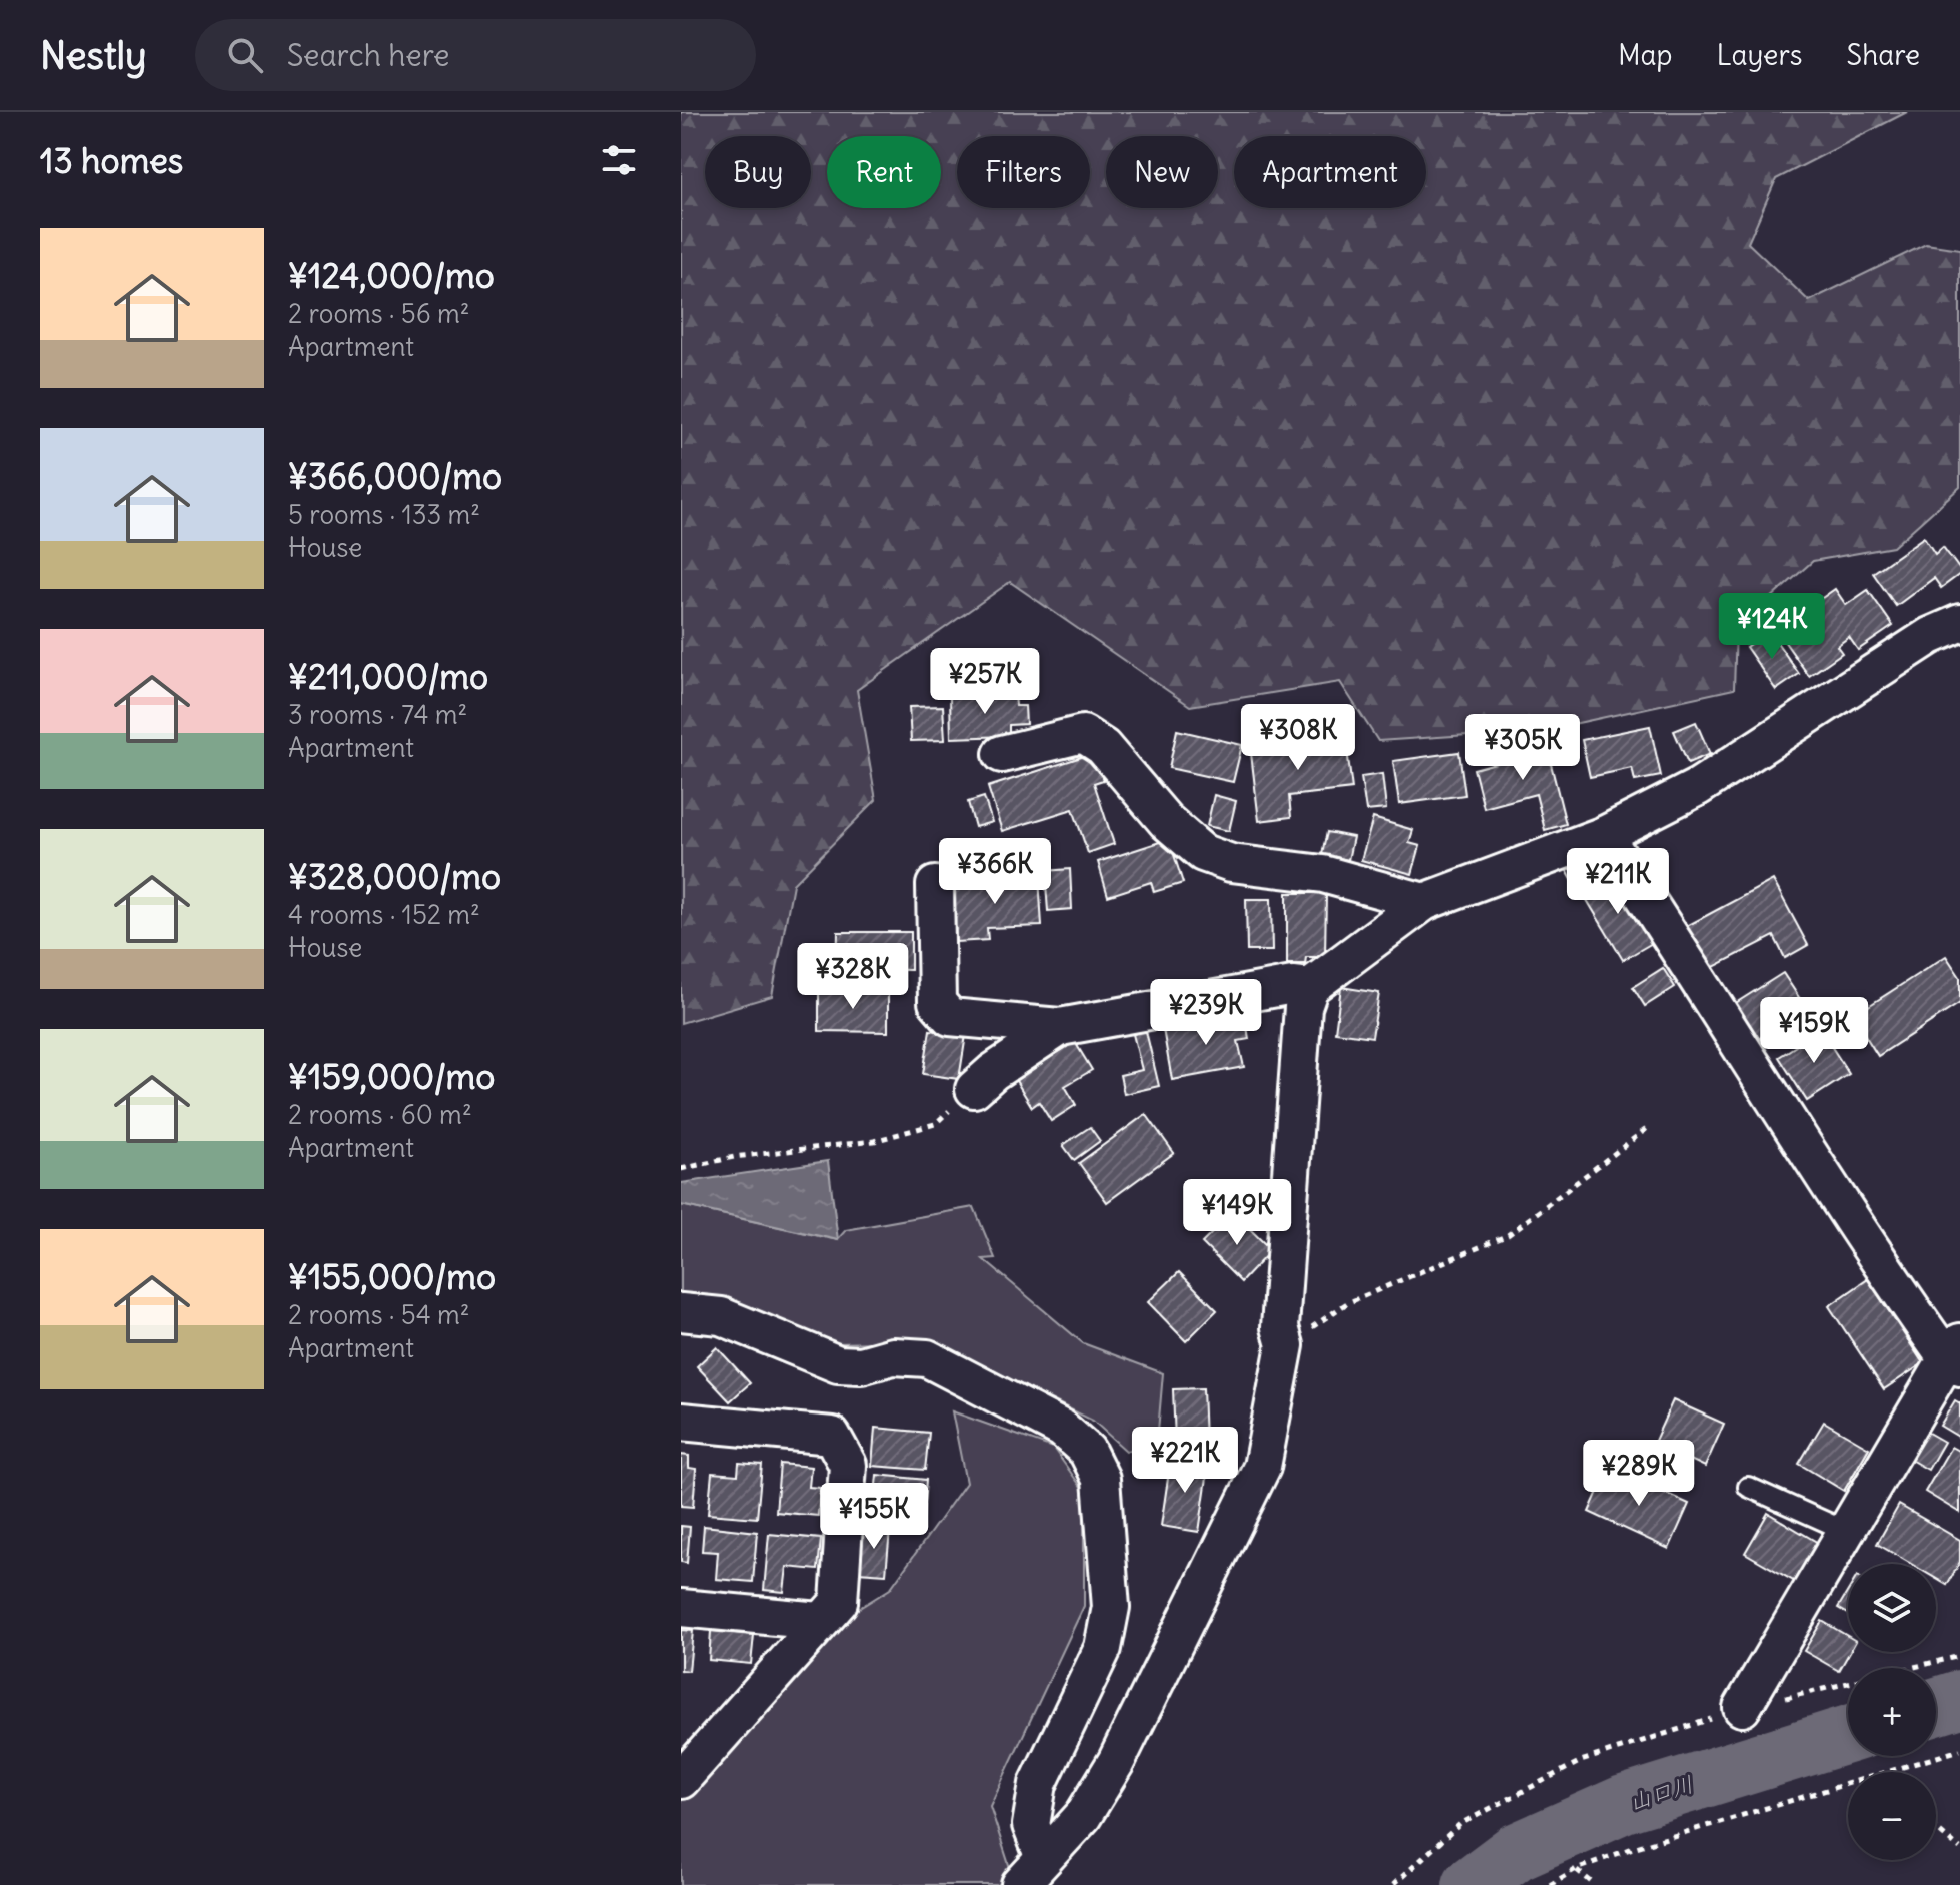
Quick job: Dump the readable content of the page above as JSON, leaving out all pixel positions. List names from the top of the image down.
{
  "water": ["山口川"],
  "page": {
    "header": "Nestly",
    "search": "Search here",
    "nav": ["Map", "Layers", "Share"],
    "heading": "13 homes",
    "chip": [
      "Buy",
      "Rent",
      "Filters",
      "New",
      "Apartment"
    ],
    "list": [
      {
        "name": "¥124,000/mo",
        "note": "2 rooms · 56 m² · Apartment"
      },
      {
        "name": "¥366,000/mo",
        "note": "5 rooms · 133 m² · House"
      },
      {
        "name": "¥211,000/mo",
        "note": "3 rooms · 74 m² · Apartment"
      },
      {
        "name": "¥328,000/mo",
        "note": "4 rooms · 152 m² · House"
      },
      {
        "name": "¥159,000/mo",
        "note": "2 rooms · 60 m² · Apartment"
      },
      {
        "name": "¥155,000/mo",
        "note": "2 rooms · 54 m² · Apartment"
      }
    ],
    "price": [
      "¥124K",
      "¥257K",
      "¥308K",
      "¥305K",
      "¥366K",
      "¥211K",
      "¥328K",
      "¥239K",
      "¥159K",
      "¥149K",
      "¥221K",
      "¥289K",
      "¥155K"
    ],
    "map_buttons": ["+", "−"]
  }
}
